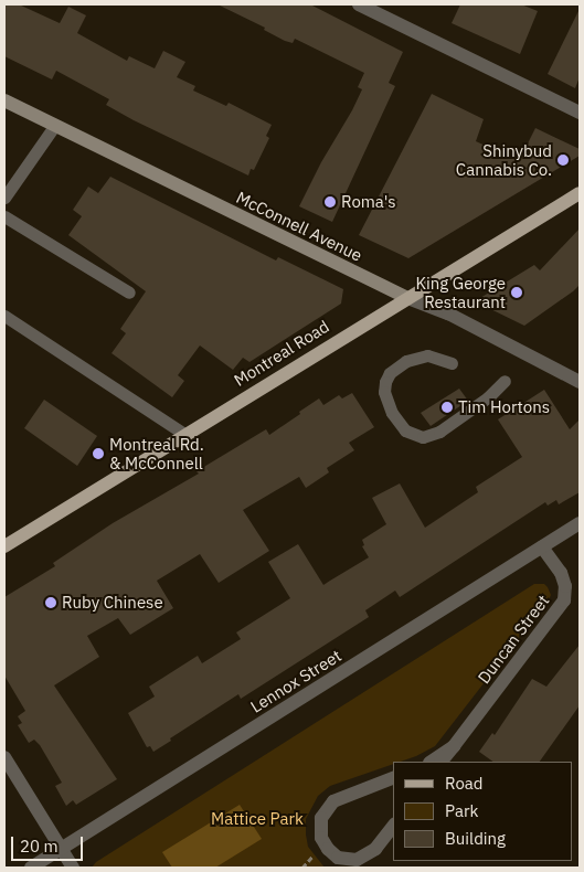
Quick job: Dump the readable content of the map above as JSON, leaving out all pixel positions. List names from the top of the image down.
{
  "streets": {
    "main road": ["McConnell Avenue", "Montreal Road"],
    "street": ["Duncan Street", "Lennox Street"]
  },
  "crossings": [
    ["McConnell Avenue", "Montreal Road"],
    ["Duncan Street", "Lennox Street"]
  ],
  "parks": ["Mattice Park"],
  "places": [
    "Shinybud Cannabis Co.",
    "Roma's",
    "King George Restaurant",
    "Tim Hortons",
    "Montreal Rd. & McConnell",
    "Ruby Chinese"
  ],
  "legend": ["Road", "Park", "Building"],
  "scale_bar": "20 m"
}
